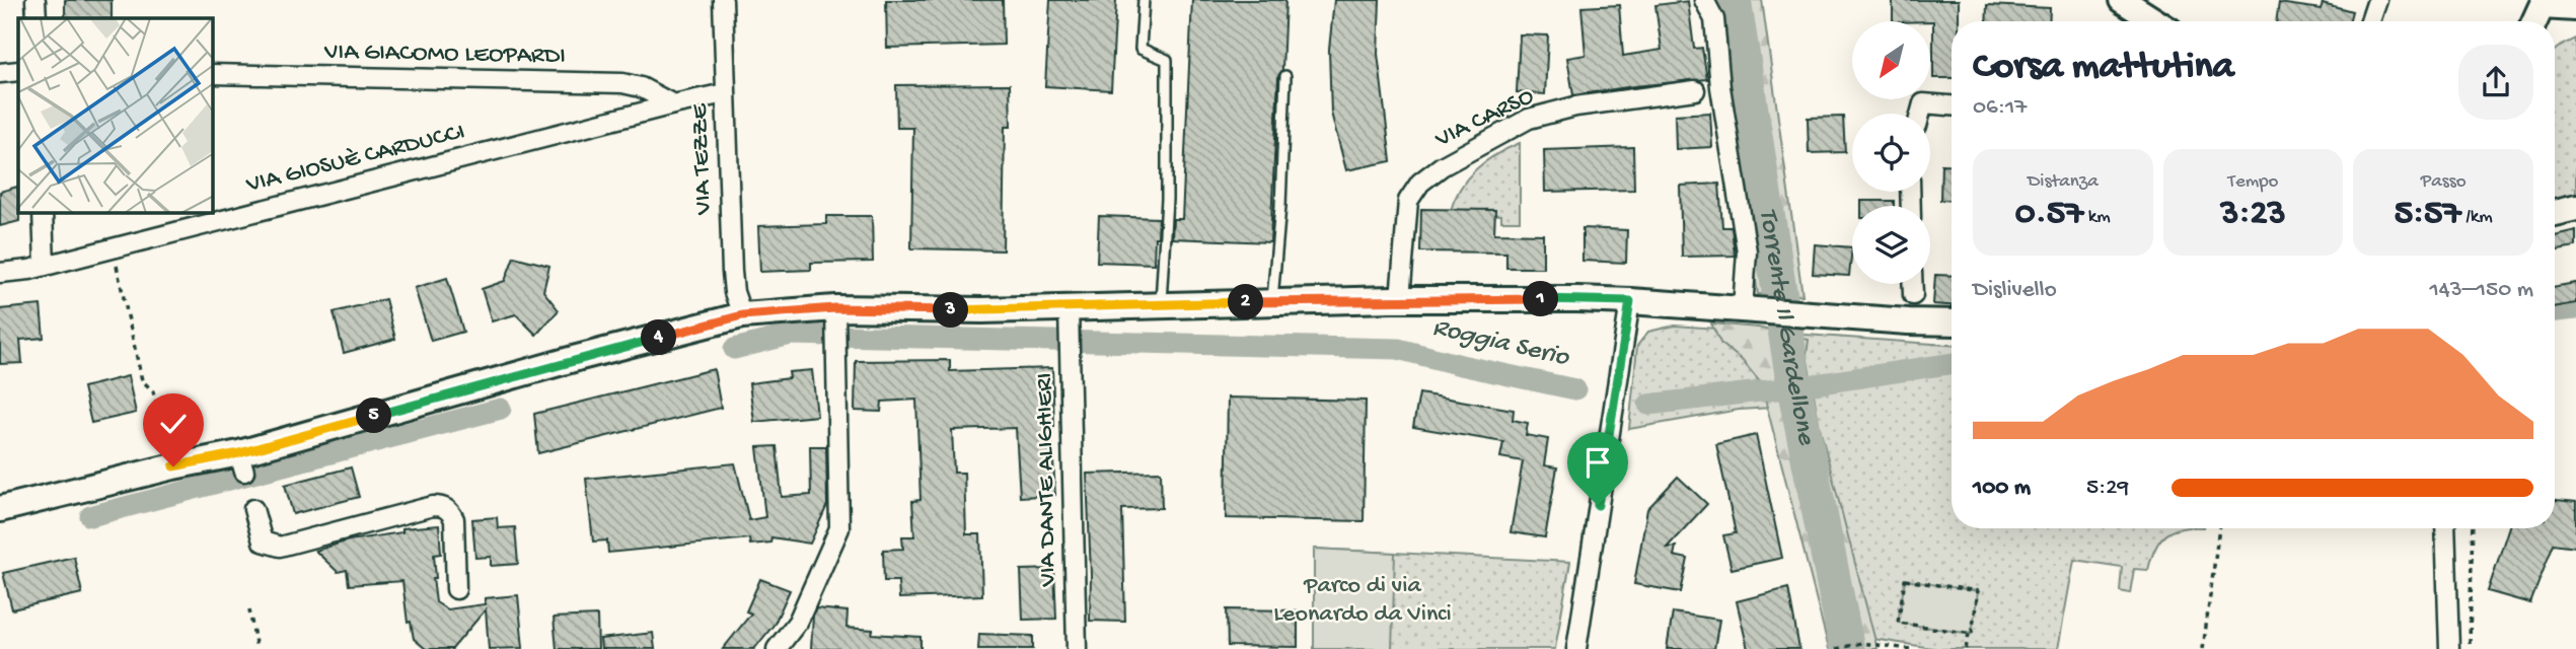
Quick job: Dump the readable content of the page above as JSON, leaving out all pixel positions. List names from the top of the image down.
{
  "streets": {
    "street": [
      "VIA GIACOMO LEOPARDI",
      "VIA CARSO",
      "VIA GIOSUÈ CARDUCCI",
      "VIA TEZZE",
      "VIA DANTE ALIGHIERI"
    ]
  },
  "crossings": [
    ["VIA GIACOMO LEOPARDI", "VIA GIOSUÈ CARDUCCI"],
    ["VIA GIOSUÈ CARDUCCI", "VIA TEZZE"]
  ],
  "water": ["Torrente Il Gardellone", "Roggia Serio"],
  "parks": ["Parco di via Leonardo da Vinci"],
  "north": "bottom left",
  "page": {
    "heading": ["Corsa mattutina", "06:17"],
    "stats": [
      ["Distanza", "0.57 km"],
      ["Tempo", "3:23"],
      ["Passo", "5:57 /km"]
    ],
    "chart": ["Dislivello", "143–150 m"],
    "pins": [
      "1",
      "2",
      "3",
      "4",
      "5"
    ],
    "list": [
      {
        "name": "100 m",
        "note": "5:29"
      }
    ]
  }
}
